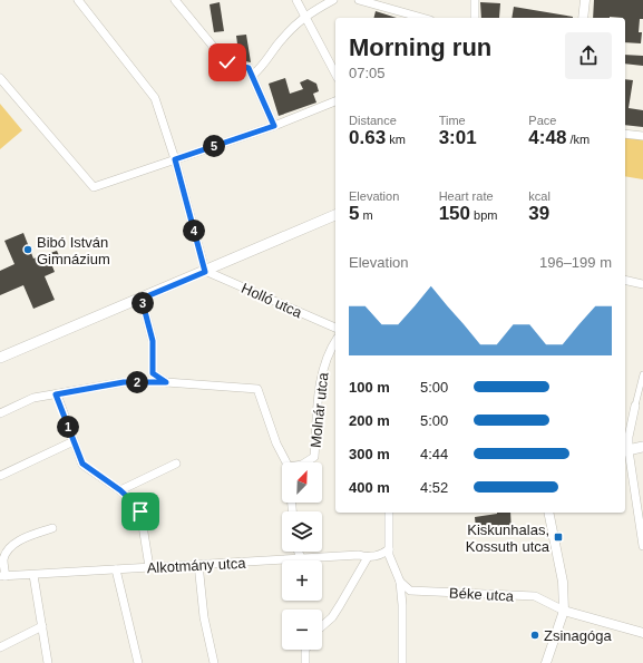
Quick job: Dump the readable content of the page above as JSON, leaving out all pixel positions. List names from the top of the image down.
{
  "streets": {
    "street": [
      "Holló utca",
      "Molnár utca",
      "Alkotmány utca",
      "Béke utca"
    ]
  },
  "places": {
    "other": ["Bibó István Gimnázium", "Zsinagóga"],
    "transit": ["Kiskunhalas, Kossuth utca"]
  },
  "north": "top right",
  "page": {
    "heading": ["Morning run", "07:05"],
    "stats": [
      ["Distance", "0.63 km"],
      ["Time", "3:01"],
      ["Pace", "4:48 /km"],
      ["Elevation", "5 m"],
      ["Heart rate", "150 bpm"],
      ["kcal", "39"]
    ],
    "pins": [
      "5",
      "4",
      "3",
      "2",
      "1"
    ],
    "chart": ["Elevation", "196–199 m"],
    "list": [
      {
        "name": "100 m",
        "note": "5:00"
      },
      {
        "name": "200 m",
        "note": "5:00"
      },
      {
        "name": "300 m",
        "note": "4:44"
      },
      {
        "name": "400 m",
        "note": "4:52"
      }
    ],
    "map_buttons": ["+", "−"]
  }
}
